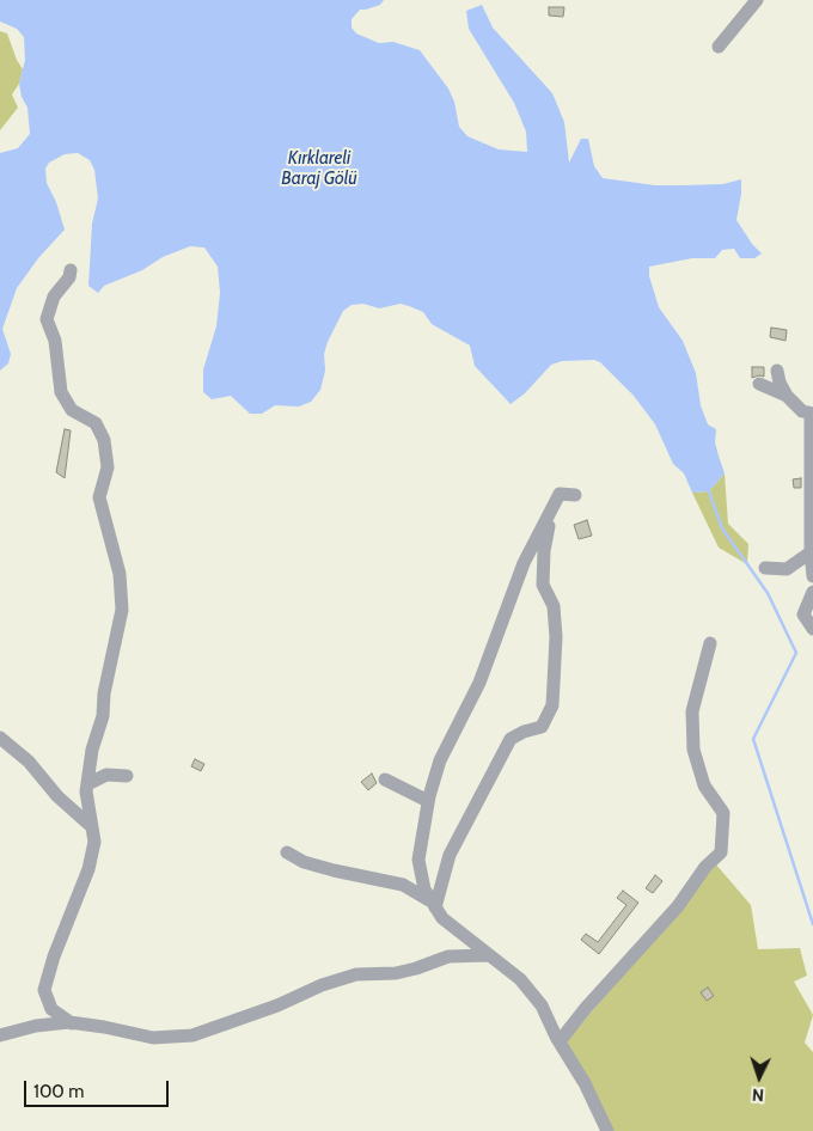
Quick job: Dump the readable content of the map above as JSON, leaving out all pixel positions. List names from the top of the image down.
{
  "water": ["Kırklareli Baraj Gölü"],
  "scale_bar": "100 m",
  "north": "bottom"
}
